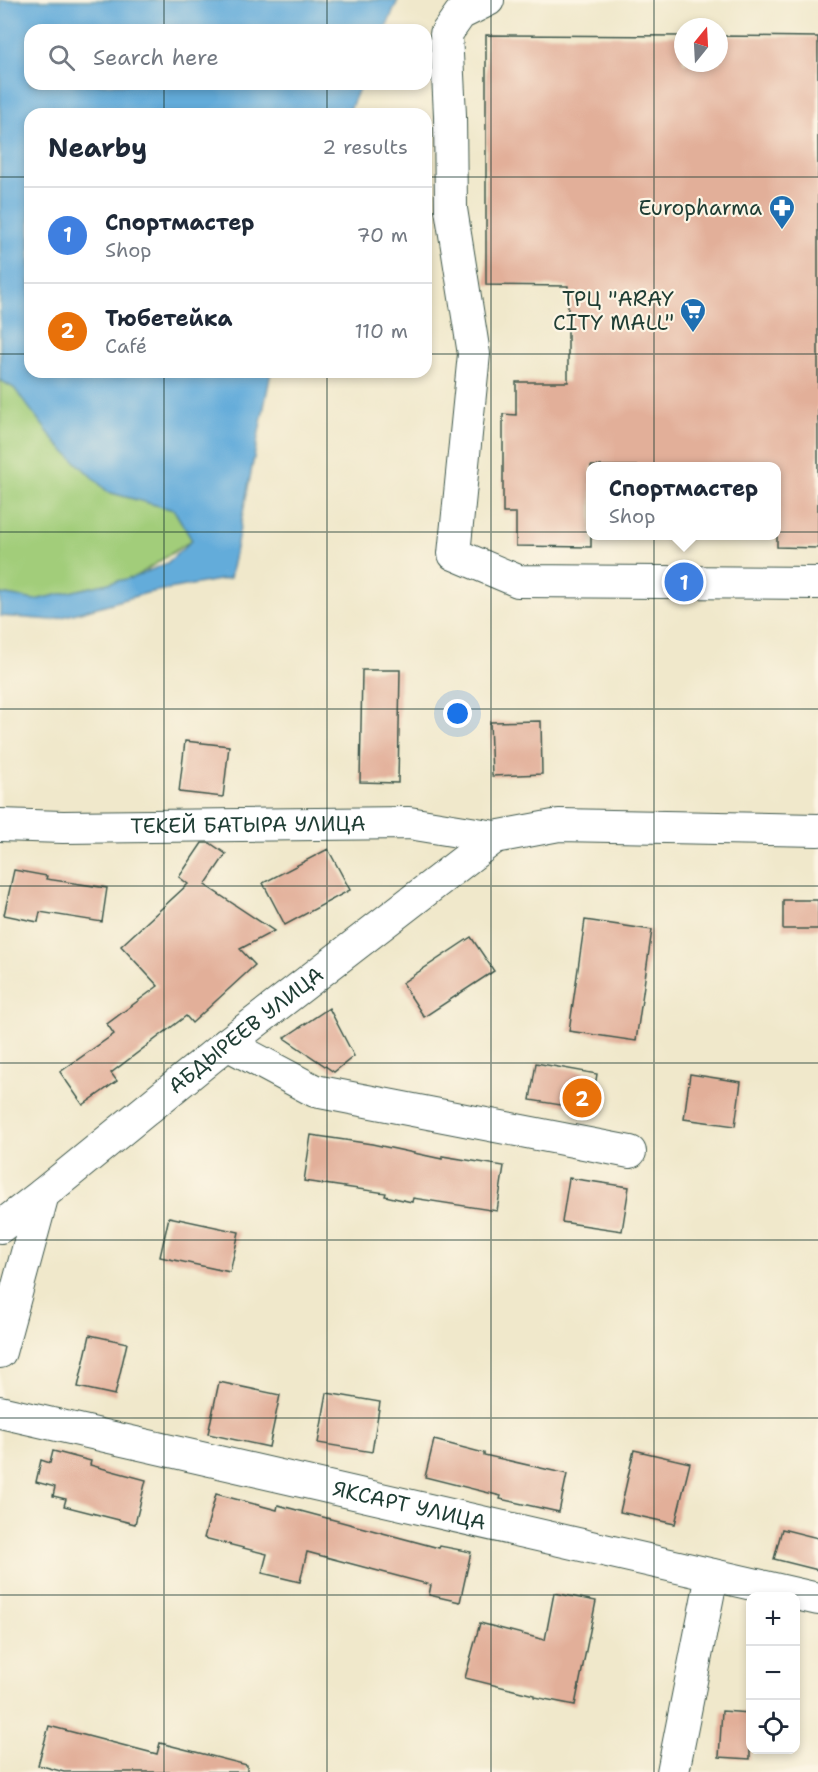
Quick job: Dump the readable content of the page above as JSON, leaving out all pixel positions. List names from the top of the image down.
{
  "streets": {
    "street": ["ТЕКЕЙ БАТЫРА УЛИЦА", "АБДЫРЕЕВ УЛИЦА", "ЯКСАРТ УЛИЦА"]
  },
  "crossings": [
    ["ТЕКЕЙ БАТЫРА УЛИЦА", "АБДЫРЕЕВ УЛИЦА"]
  ],
  "places": {
    "pharmacy": ["Europharma"],
    "supermarket": ["ТРЦ \"ARAY CITY MALL\""]
  },
  "north": "top",
  "page": {
    "search": "Search here",
    "heading": ["Nearby", "2 results"],
    "list": [
      {
        "mark": "1",
        "name": "Спортмастер",
        "note": "Shop",
        "value": "70 m"
      },
      {
        "mark": "2",
        "name": "Тюбетейка",
        "note": "Café",
        "value": "110 m"
      }
    ],
    "popup": ["Спортмастер", "Shop"],
    "pins": ["1", "2"],
    "map_buttons": ["+", "−"]
  }
}
